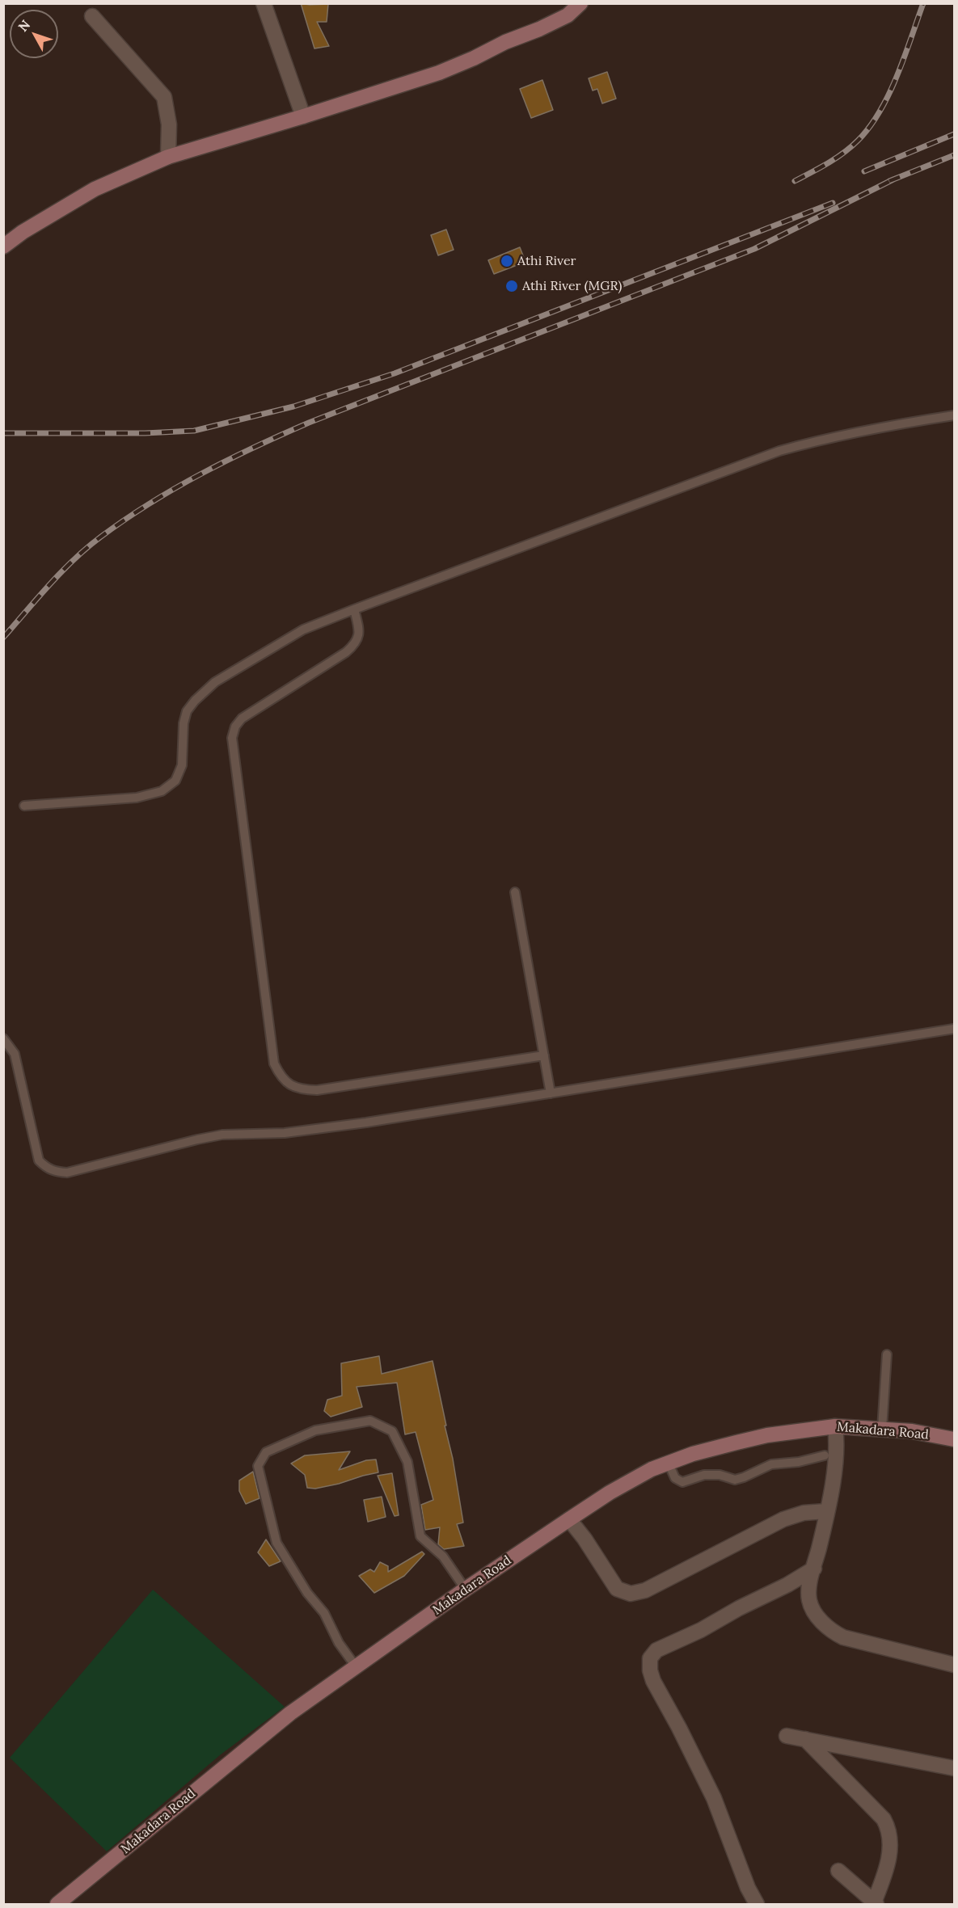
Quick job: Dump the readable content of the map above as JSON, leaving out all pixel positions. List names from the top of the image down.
{
  "streets": {
    "main road": ["Makadara Road"]
  },
  "places": ["Athi River", "Athi River (MGR)"],
  "north": "top left"
}
